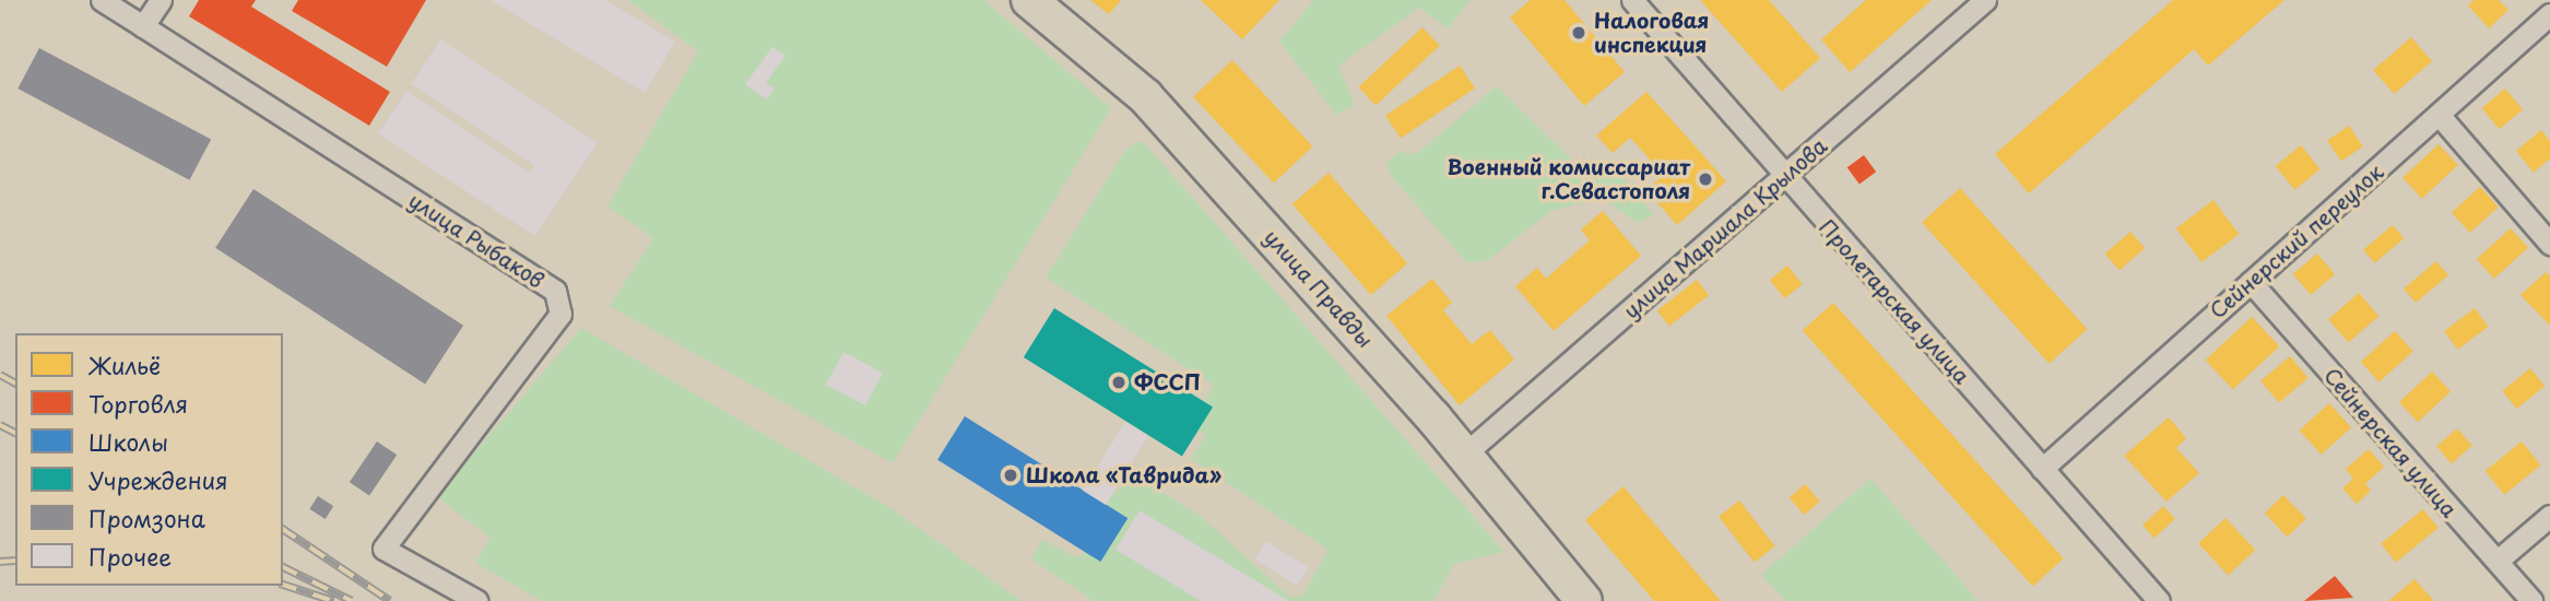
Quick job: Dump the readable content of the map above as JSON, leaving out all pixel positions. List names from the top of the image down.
{
  "streets": {
    "main road": ["улица Правды"],
    "street": [
      "улица Маршала Крылова",
      "улица Рыбаков",
      "Сейнерский переулок",
      "Пролетарская улица",
      "Сейнерская улица"
    ]
  },
  "crossings": [
    ["улица Маршала Крылова", "улица Правды"],
    ["улица Маршала Крылова", "Пролетарская улица"],
    ["Сейнерский переулок", "Пролетарская улица"],
    ["Сейнерский переулок", "Сейнерская улица"]
  ],
  "places": [
    "Налоговая инспекция",
    "Военный комиссариат г.Севастополя",
    "ФССП",
    "Школа «Таврида»"
  ],
  "legend": [
    "Жильё",
    "Торговля",
    "Школы",
    "Учреждения",
    "Промзона",
    "Прочее"
  ]
}
